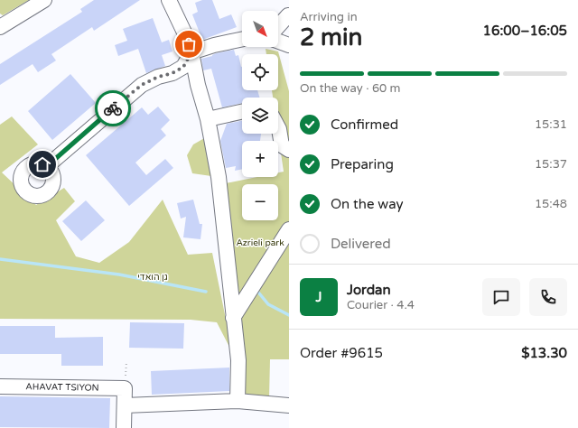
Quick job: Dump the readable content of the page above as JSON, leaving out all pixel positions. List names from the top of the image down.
{
  "streets": {
    "street": ["AHAVAT TSIYON"]
  },
  "parks": ["Azrieli park", "גן הואדי"],
  "north": "bottom right",
  "page": {
    "heading": ["2 min", "Arriving in", "16:00–16:05"],
    "panel": [
      "Jordan",
      "Courier · 4.4",
      "Order #9615",
      "$13.30"
    ],
    "map_buttons": ["+", "−"],
    "bar": "On the way · 60 m",
    "list": [
      ["Confirmed", "15:31"],
      ["Preparing", "15:37"],
      ["On the way", "15:48"],
      "Delivered"
    ],
    "round": "J"
  }
}
